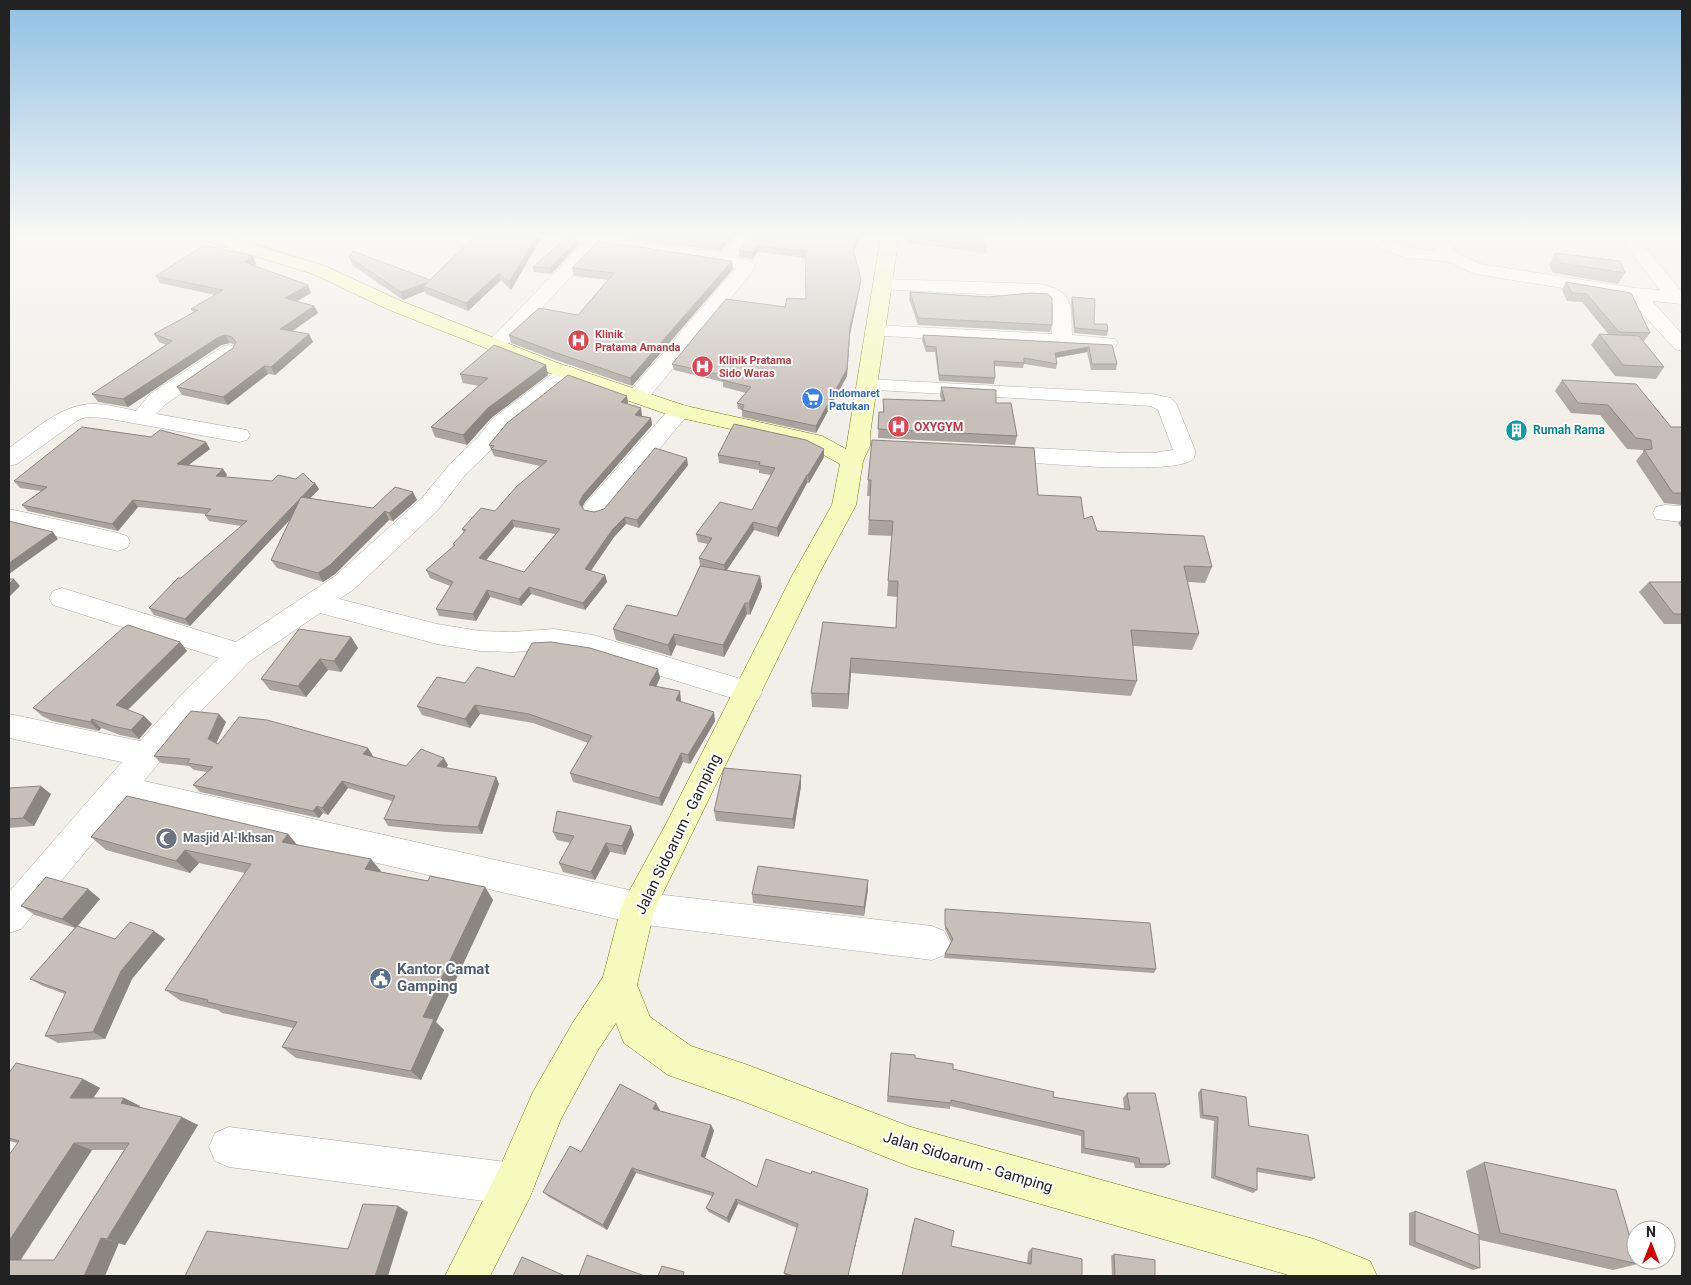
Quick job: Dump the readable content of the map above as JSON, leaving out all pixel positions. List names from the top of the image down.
{
  "streets": {
    "main road": ["Jalan Sidoarum - Gamping"]
  },
  "places": {
    "hospital": ["Klinik Pratama Amanda", "Klinik Pratama Sido Waras", "OXYGYM"],
    "supermarket": ["Indomaret Patukan"],
    "building": ["Rumah Rama"],
    "mosque": ["Masjid Al-Ikhsan"],
    "public building": ["Kantor Camat Gamping"]
  },
  "north": "top"
}
